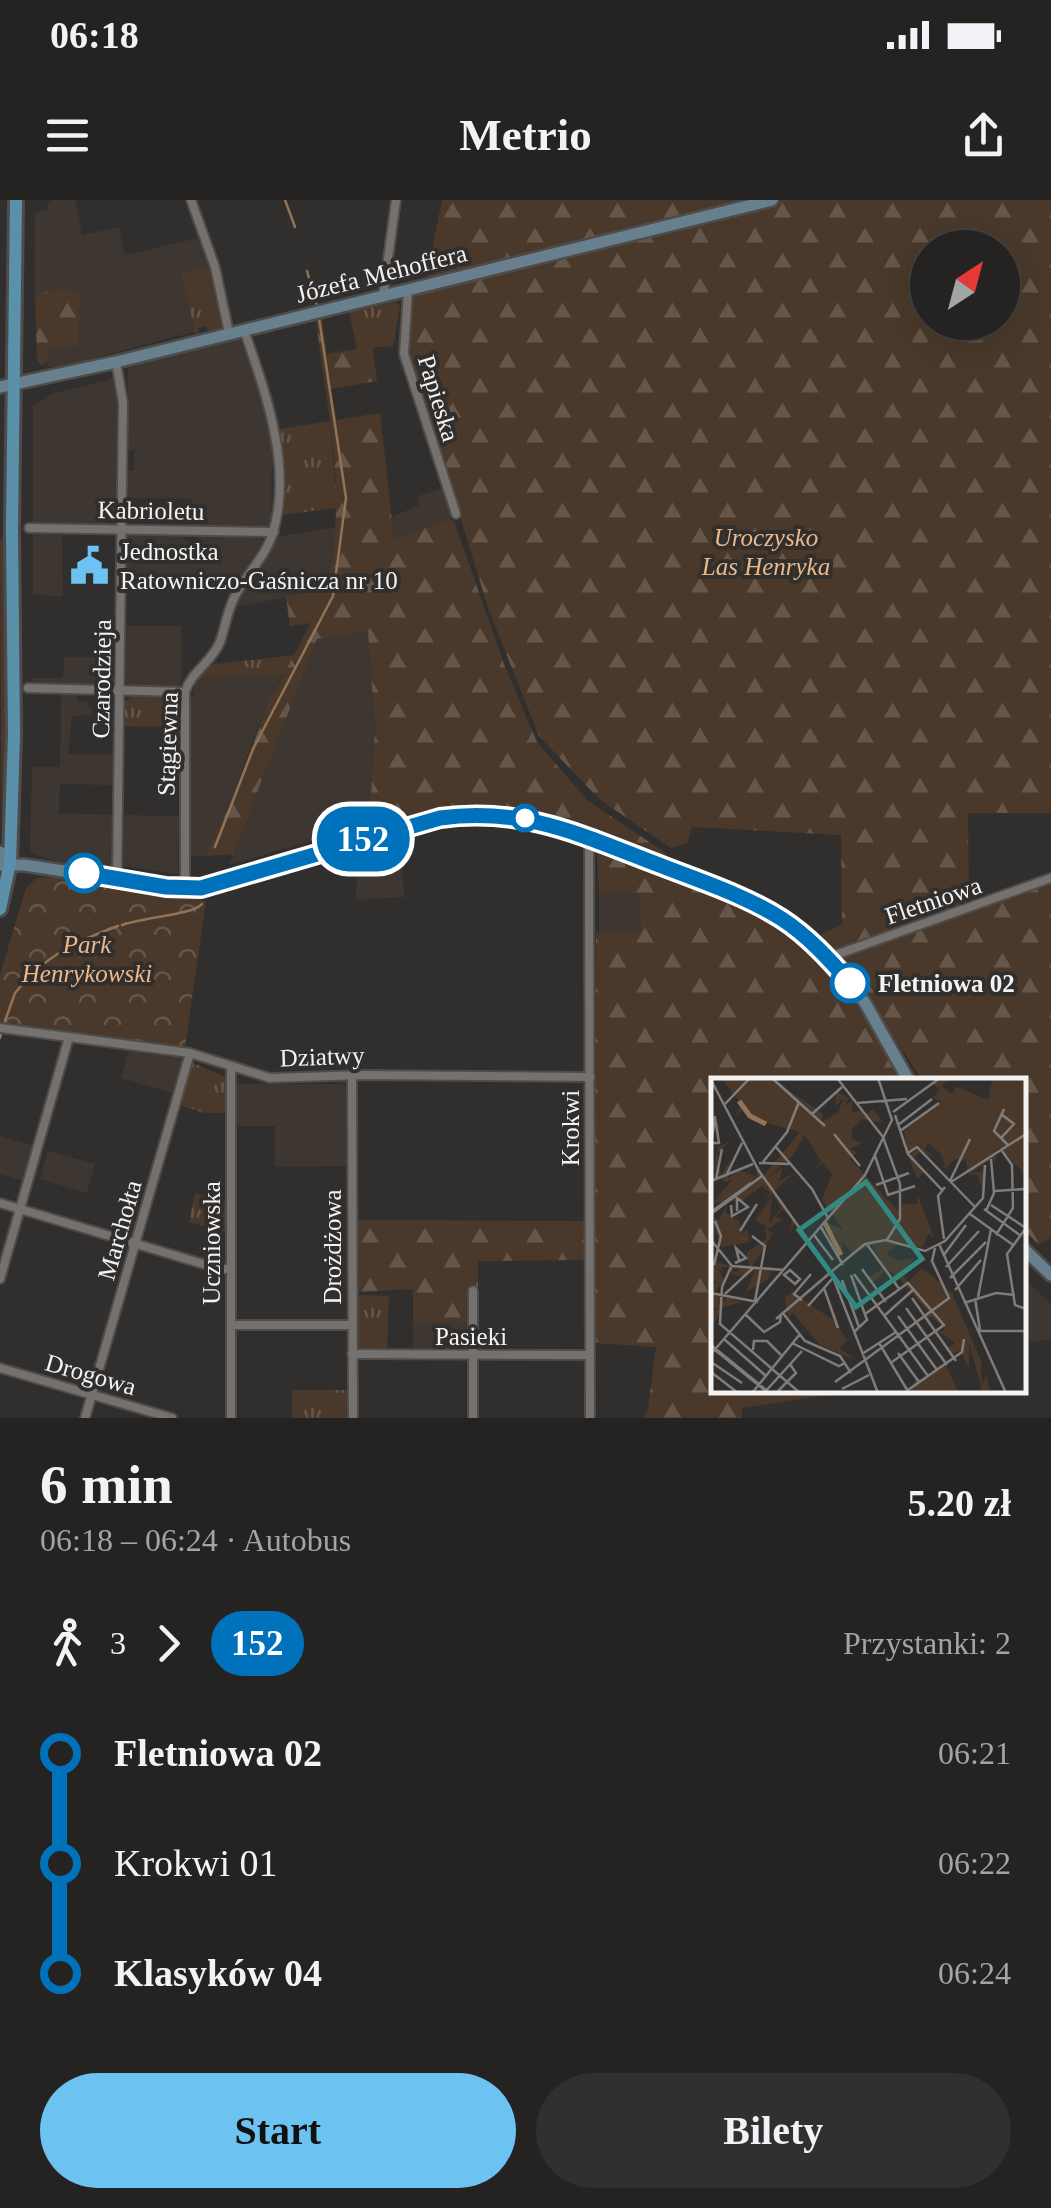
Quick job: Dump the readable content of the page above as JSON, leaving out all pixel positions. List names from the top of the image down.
{
  "streets": {
    "street": [
      "Józefa Mehoffera",
      "Papieska",
      "Kabrioletu",
      "Czarodzieja",
      "Stągiewna",
      "Fletniowa",
      "Dziatwy",
      "Krokwi",
      "Marchołta",
      "Uczniowska",
      "Drożdżowa",
      "Pasieki",
      "Drogowa"
    ]
  },
  "crossings": [
    ["Józefa Mehoffera", "Papieska"],
    ["Józefa Mehoffera", "Czarodzieja"],
    ["Józefa Mehoffera", "Stągiewna"],
    ["Kabrioletu", "Czarodzieja"],
    ["Kabrioletu", "Stągiewna"],
    ["Dziatwy", "Krokwi"],
    ["Dziatwy", "Marchołta"],
    ["Dziatwy", "Uczniowska"],
    ["Dziatwy", "Drożdżowa"],
    ["Krokwi", "Pasieki"],
    ["Marchołta", "Drogowa"],
    ["Drożdżowa", "Pasieki"]
  ],
  "parks": ["Uroczysko Las Henryka", "Park Henrykowski"],
  "places": {
    "public building": ["Jednostka Ratowniczo-Gaśnicza nr 10"],
    "other": ["Fletniowa 02"]
  },
  "lines": ["bus line 152"],
  "north": "top right",
  "page": {
    "status": "06:18",
    "header": "Metrio",
    "on_map": "152",
    "heading": ["6 min", "06:18 – 06:24 · Autobus", "5.20 zł"],
    "legs": ["3", "152", "Przystanki: 2"],
    "list": [
      {
        "name": "Fletniowa 02",
        "value": "06:21"
      },
      {
        "name": "Krokwi 01",
        "value": "06:22"
      },
      {
        "name": "Klasyków 04",
        "value": "06:24"
      }
    ],
    "buttons": ["Start", "Bilety"]
  }
}
